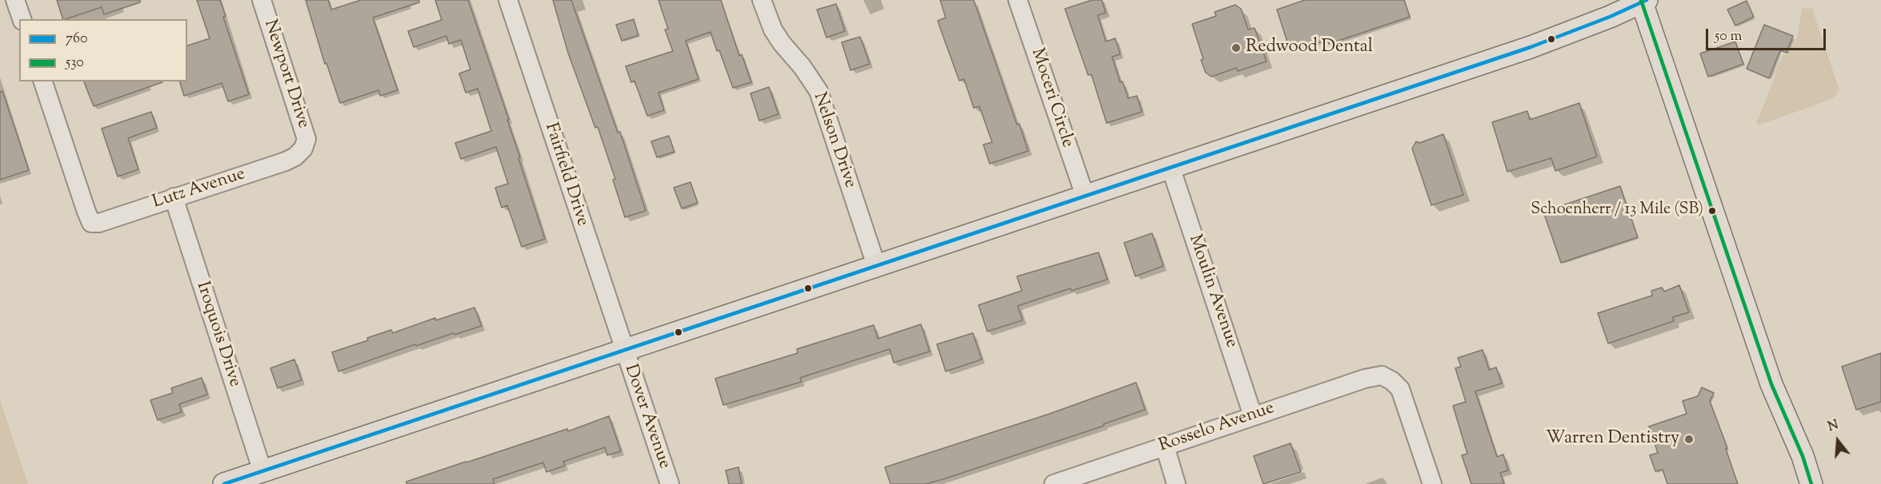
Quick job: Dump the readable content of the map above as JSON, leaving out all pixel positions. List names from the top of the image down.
{
  "streets": {
    "street": [
      "Newport Drive",
      "Moceri Circle",
      "Nelson Drive",
      "Fairfield Drive",
      "Lutz Avenue",
      "Moulin Avenue",
      "Iroquois Drive",
      "Dover Avenue",
      "Rosselo Avenue"
    ]
  },
  "crossings": [
    ["Newport Drive", "Lutz Avenue"],
    ["Fairfield Drive", "Dover Avenue"],
    ["Lutz Avenue", "Iroquois Drive"],
    ["Moulin Avenue", "Rosselo Avenue"]
  ],
  "places": ["Redwood Dental", "Schoenherr / 13 Mile (SB)", "Warren Dentistry"],
  "lines": ["transit line 760", "transit line 530"],
  "legend": ["760", "530"],
  "scale_bar": "50 m",
  "north": "top"
}
